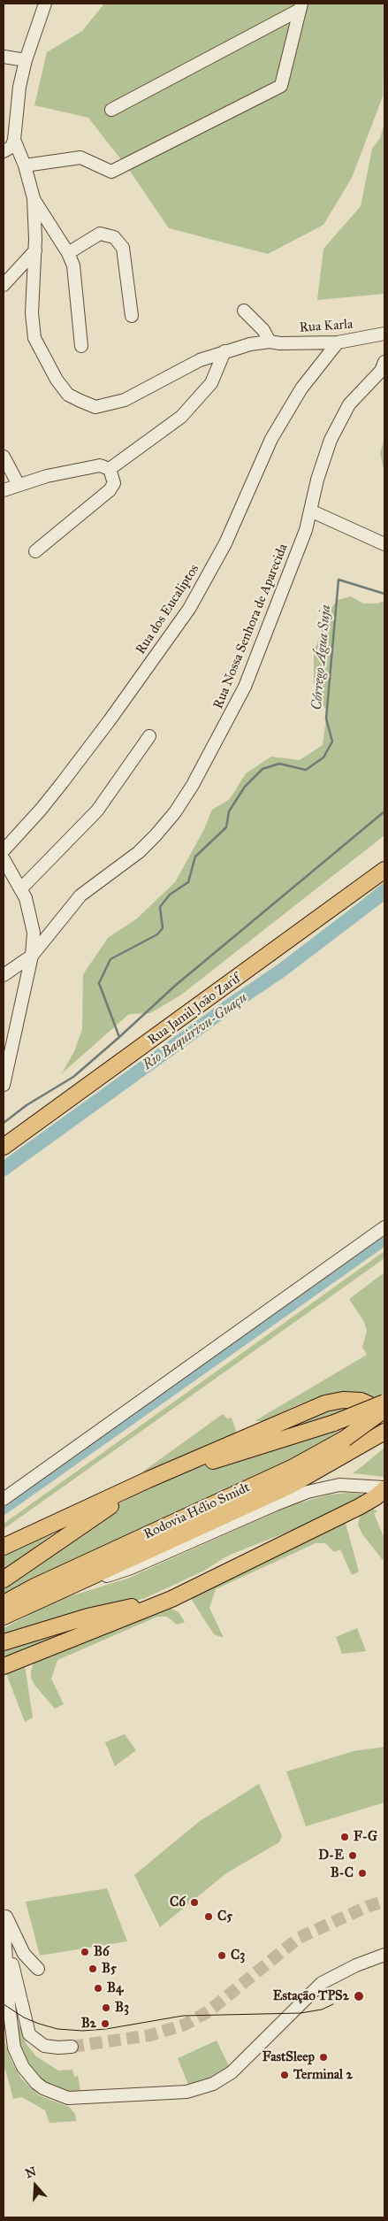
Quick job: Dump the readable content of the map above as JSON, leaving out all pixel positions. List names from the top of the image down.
{
  "streets": {
    "main road": ["Rua Jamil João Zarif", "Rodovia Hélio Smidt"],
    "street": ["Rua Karla", "Rua dos Eucaliptos", "Rua Nossa Senhora de Aparecida"]
  },
  "crossings": [
    ["Rua Karla", "Rua dos Eucaliptos"]
  ],
  "water": ["Córrego Água Suja", "Rio Baquirivu-Guaçu"],
  "places": [
    "F-G",
    "D-E",
    "B-C",
    "C6",
    "C5",
    "B6",
    "C3",
    "B5",
    "B4",
    "Estação TPS2",
    "B3",
    "B2",
    "FastSleep",
    "Terminal 2"
  ],
  "north": "top"
}
